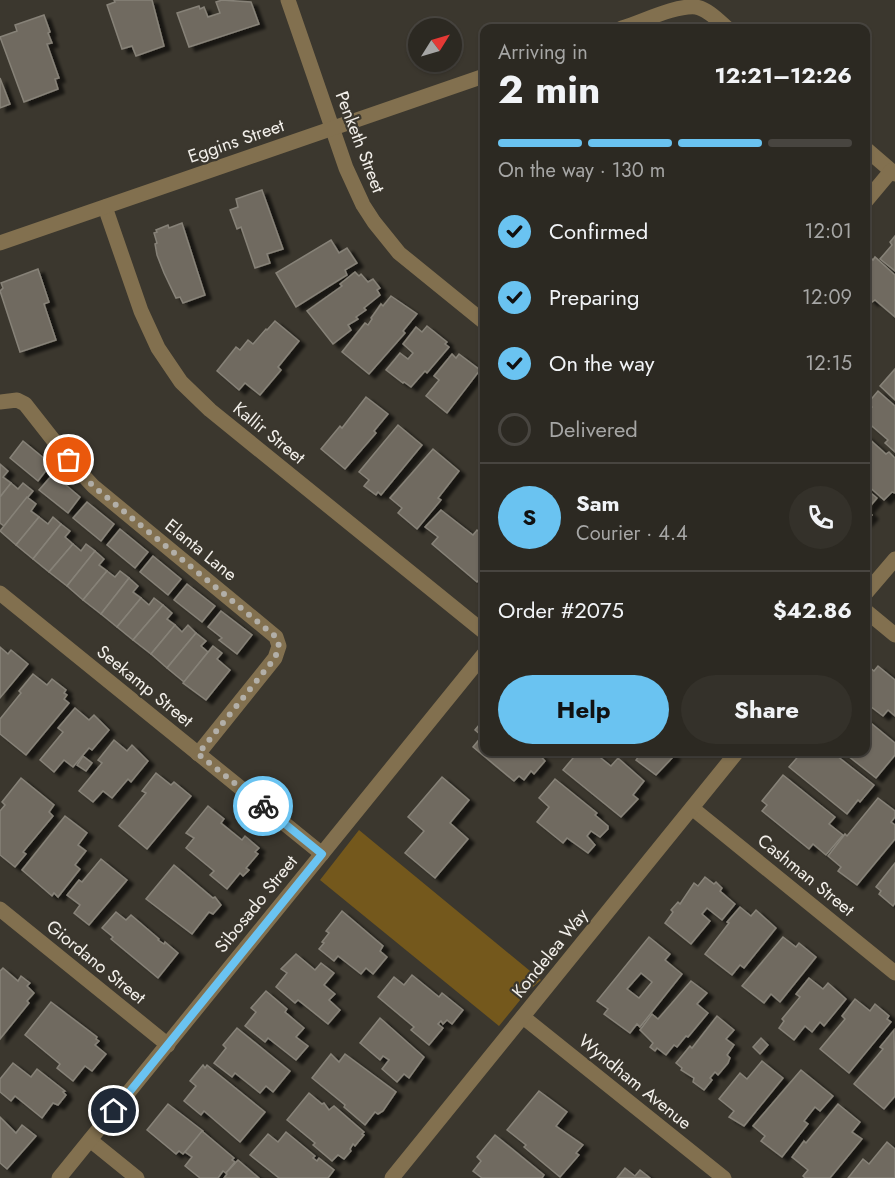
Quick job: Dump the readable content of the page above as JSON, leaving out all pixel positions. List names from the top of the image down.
{
  "streets": {
    "street": [
      "Eggins Street",
      "Penketh Street",
      "Kallir Street",
      "Elanta Lane",
      "Seekamp Street",
      "Cashman Street",
      "Sibosado Street",
      "Kondelea Way",
      "Giordano Street",
      "Wyndham Avenue"
    ]
  },
  "crossings": [
    ["Eggins Street", "Penketh Street"],
    ["Eggins Street", "Kallir Street"],
    ["Elanta Lane", "Seekamp Street"],
    ["Seekamp Street", "Sibosado Street"],
    ["Cashman Street", "Kondelea Way"],
    ["Sibosado Street", "Giordano Street"],
    ["Kondelea Way", "Wyndham Avenue"]
  ],
  "north": "top right",
  "page": {
    "heading": ["2 min", "Arriving in", "12:21–12:26"],
    "panel": [
      "Sam",
      "Courier · 4.4",
      "Order #2075",
      "$42.86"
    ],
    "bar": "On the way · 130 m",
    "list": [
      ["Confirmed", "12:01"],
      ["Preparing", "12:09"],
      ["On the way", "12:15"],
      "Delivered"
    ],
    "round": "S",
    "buttons": ["Help", "Share"]
  }
}
